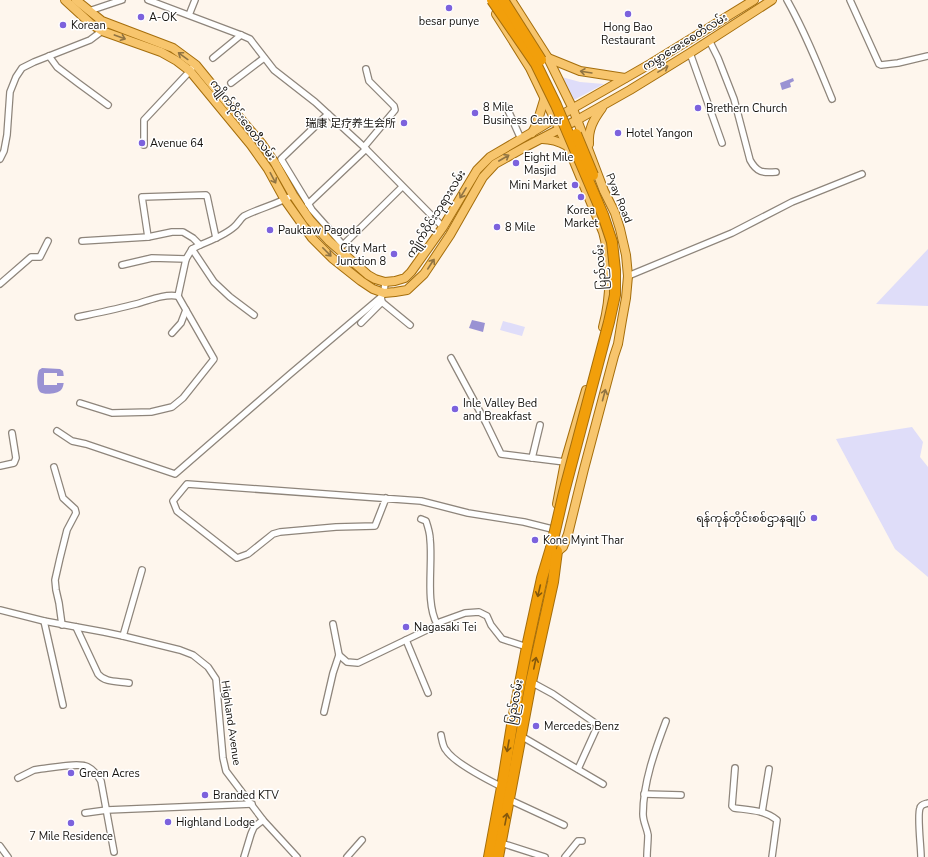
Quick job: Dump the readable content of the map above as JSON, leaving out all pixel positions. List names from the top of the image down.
{
  "streets": {
    "highway": ["ပြည်လမ်း"],
    "main road": [
      "ကမ္ဘာအေးစေတီလမ်း",
      "ကျိုက်ဝိုင်းစေတီလမ်း",
      "Pyay Road",
      "ကျိုက်ဝိုင်းဘုရားလမ်း"
    ],
    "street": ["Highland Avenue"]
  },
  "crossings": [
    ["ကမ္ဘာအေးစေတီလမ်း", "ပြည်လမ်း"],
    ["Pyay Road", "ပြည်လမ်း"]
  ],
  "places": [
    "besar punye",
    "Hong Bao Restaurant",
    "A-OK",
    "Korean",
    "Brethern Church",
    "8 Mile Business Center",
    "瑞康 足疗养生会所",
    "Hotel Yangon",
    "Avenue 64",
    "Eight Mile Masjid",
    "Mini Market",
    "Korea Market",
    "8 Mile",
    "Pauktaw Pagoda",
    "City Mart Junction 8",
    "Inle Valley Bed and Breakfast",
    "ရန်ကုန်တိုင်းစစ်ဌာနချုပ်",
    "Kone Myint Thar",
    "Nagasaki Tei",
    "Mercedes Benz",
    "Green Acres",
    "Branded KTV",
    "Highland Lodge",
    "7 Mile Residence"
  ]
}
